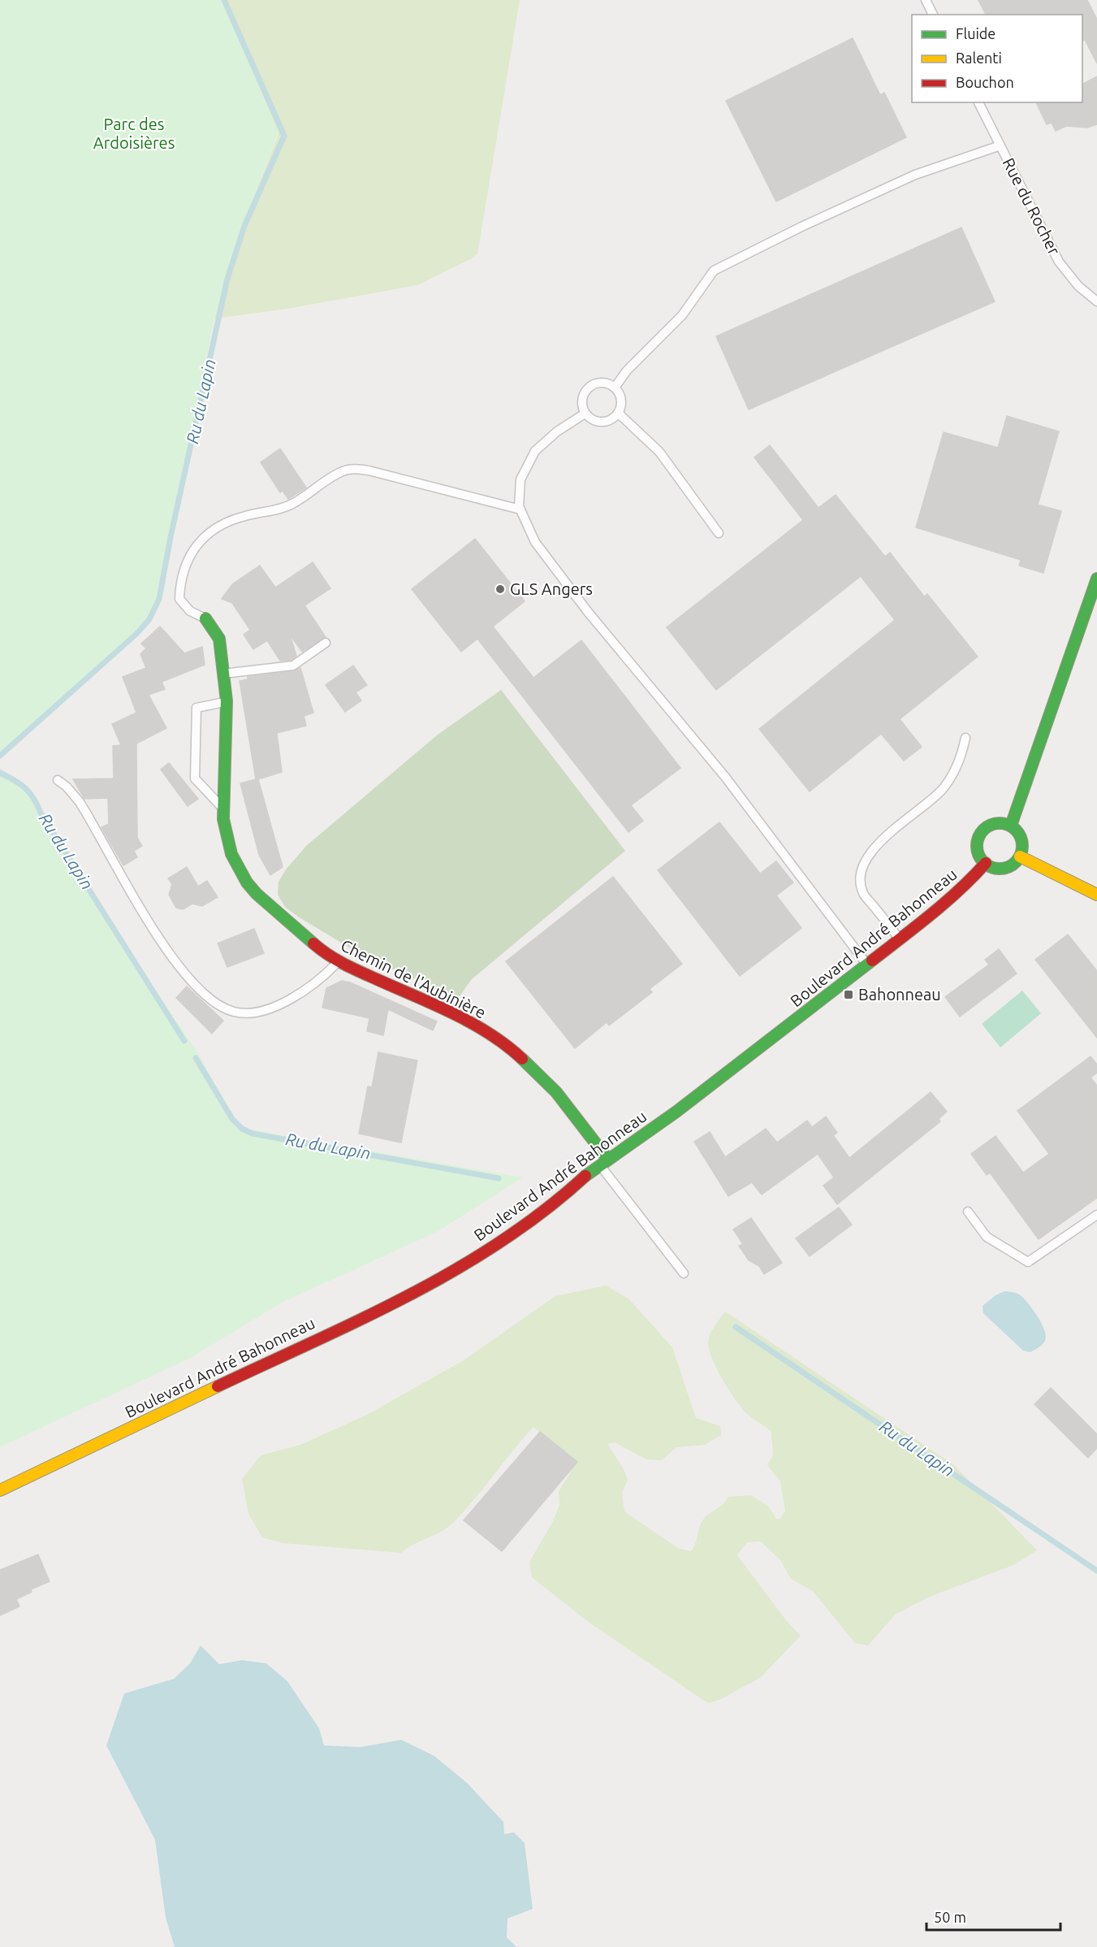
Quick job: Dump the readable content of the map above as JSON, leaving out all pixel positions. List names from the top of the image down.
{
  "streets": {
    "street": ["Boulevard André Bahonneau", "Chemin de l'Aubinière"],
    "lane": ["Rue du Rocher"]
  },
  "crossings": [
    ["Boulevard André Bahonneau", "Chemin de l'Aubinière"]
  ],
  "water": ["Ru du Lapin"],
  "parks": ["Parc des Ardoisières"],
  "places": {
    "other": ["GLS Angers"],
    "transit": ["Bahonneau"]
  },
  "legend": ["Fluide", "Ralenti", "Bouchon"],
  "scale_bar": "50 m"
}
